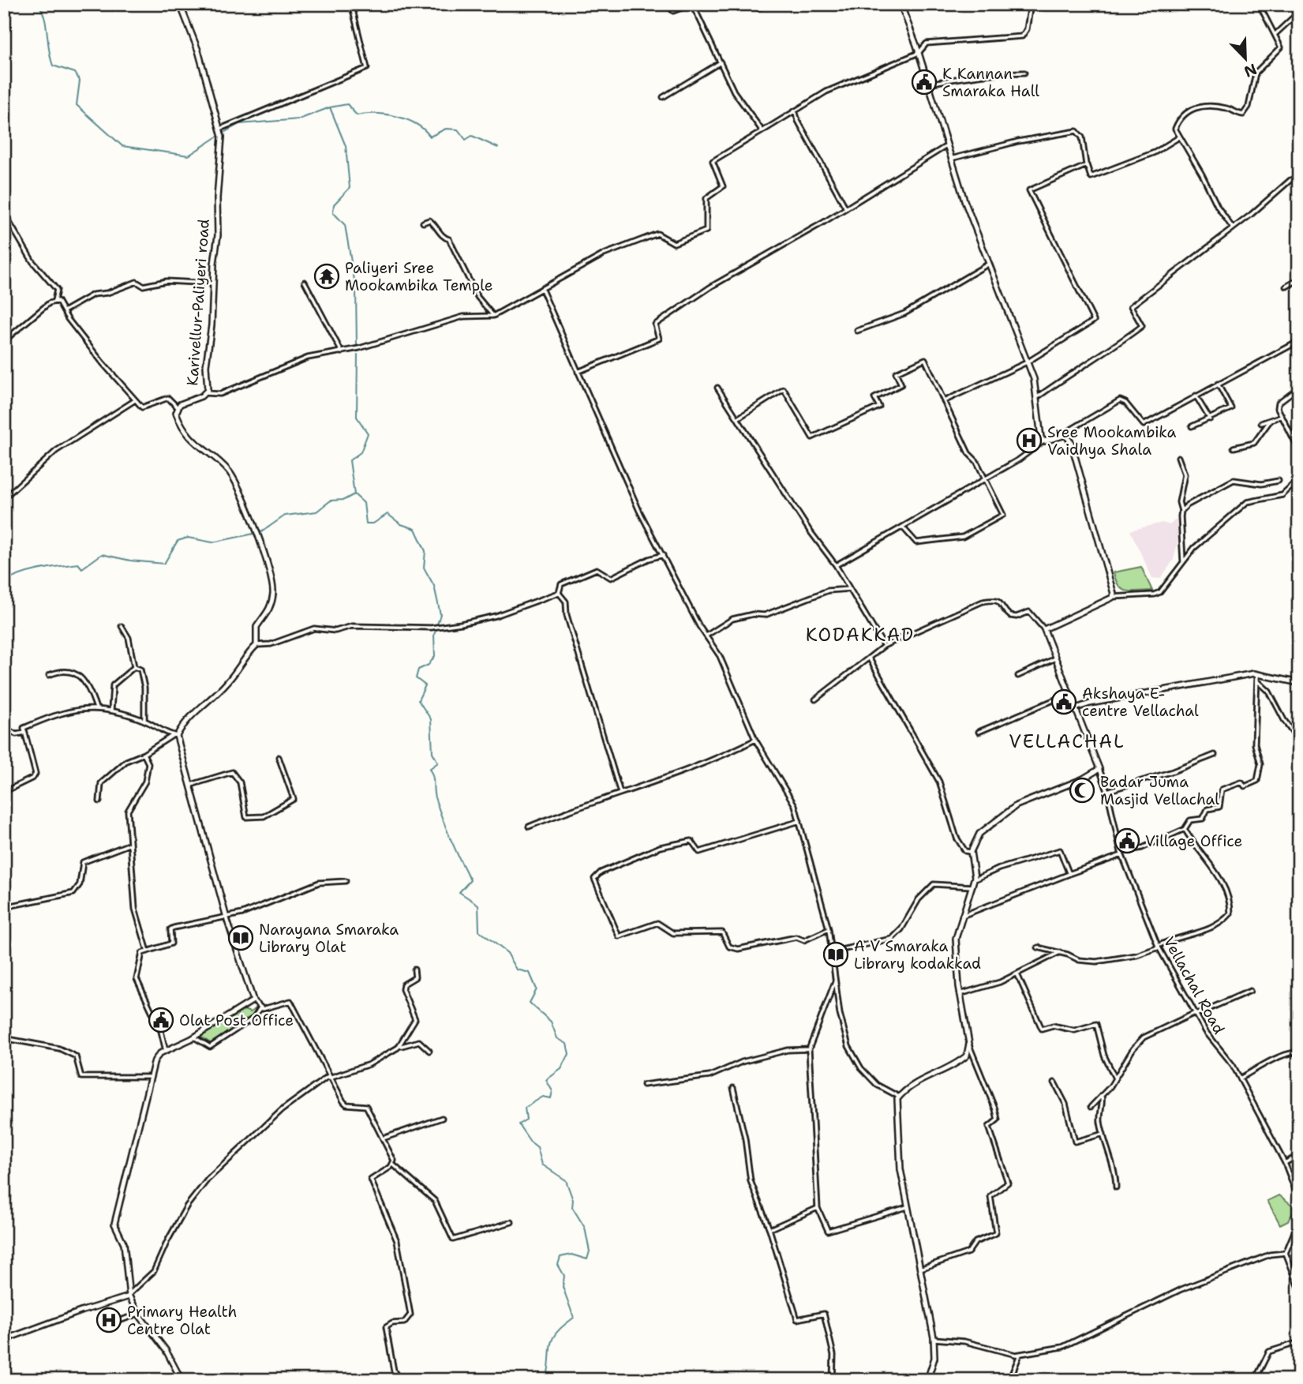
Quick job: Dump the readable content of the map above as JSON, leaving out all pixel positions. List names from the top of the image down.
{
  "streets": {
    "street": ["Karivellur-Paliyeri road", "Vellachal Road"]
  },
  "districts": ["KODAKKAD", "VELLACHAL"],
  "places": {
    "public building": [
      "K Kannan Smaraka Hall",
      "Akshaya E- centre Vellachal",
      "Village Office",
      "Olat Post Office"
    ],
    "temple": ["Paliyeri Sree Mookambika Temple"],
    "hospital": ["Sree Mookambika Vaidhya Shala", "Primary Health Centre Olat"],
    "mosque": ["Badar Juma Masjid Vellachal"],
    "library": ["Narayana Smaraka Library Olat", "A V Smaraka Library kodakkad"]
  },
  "north": "bottom right"
}
